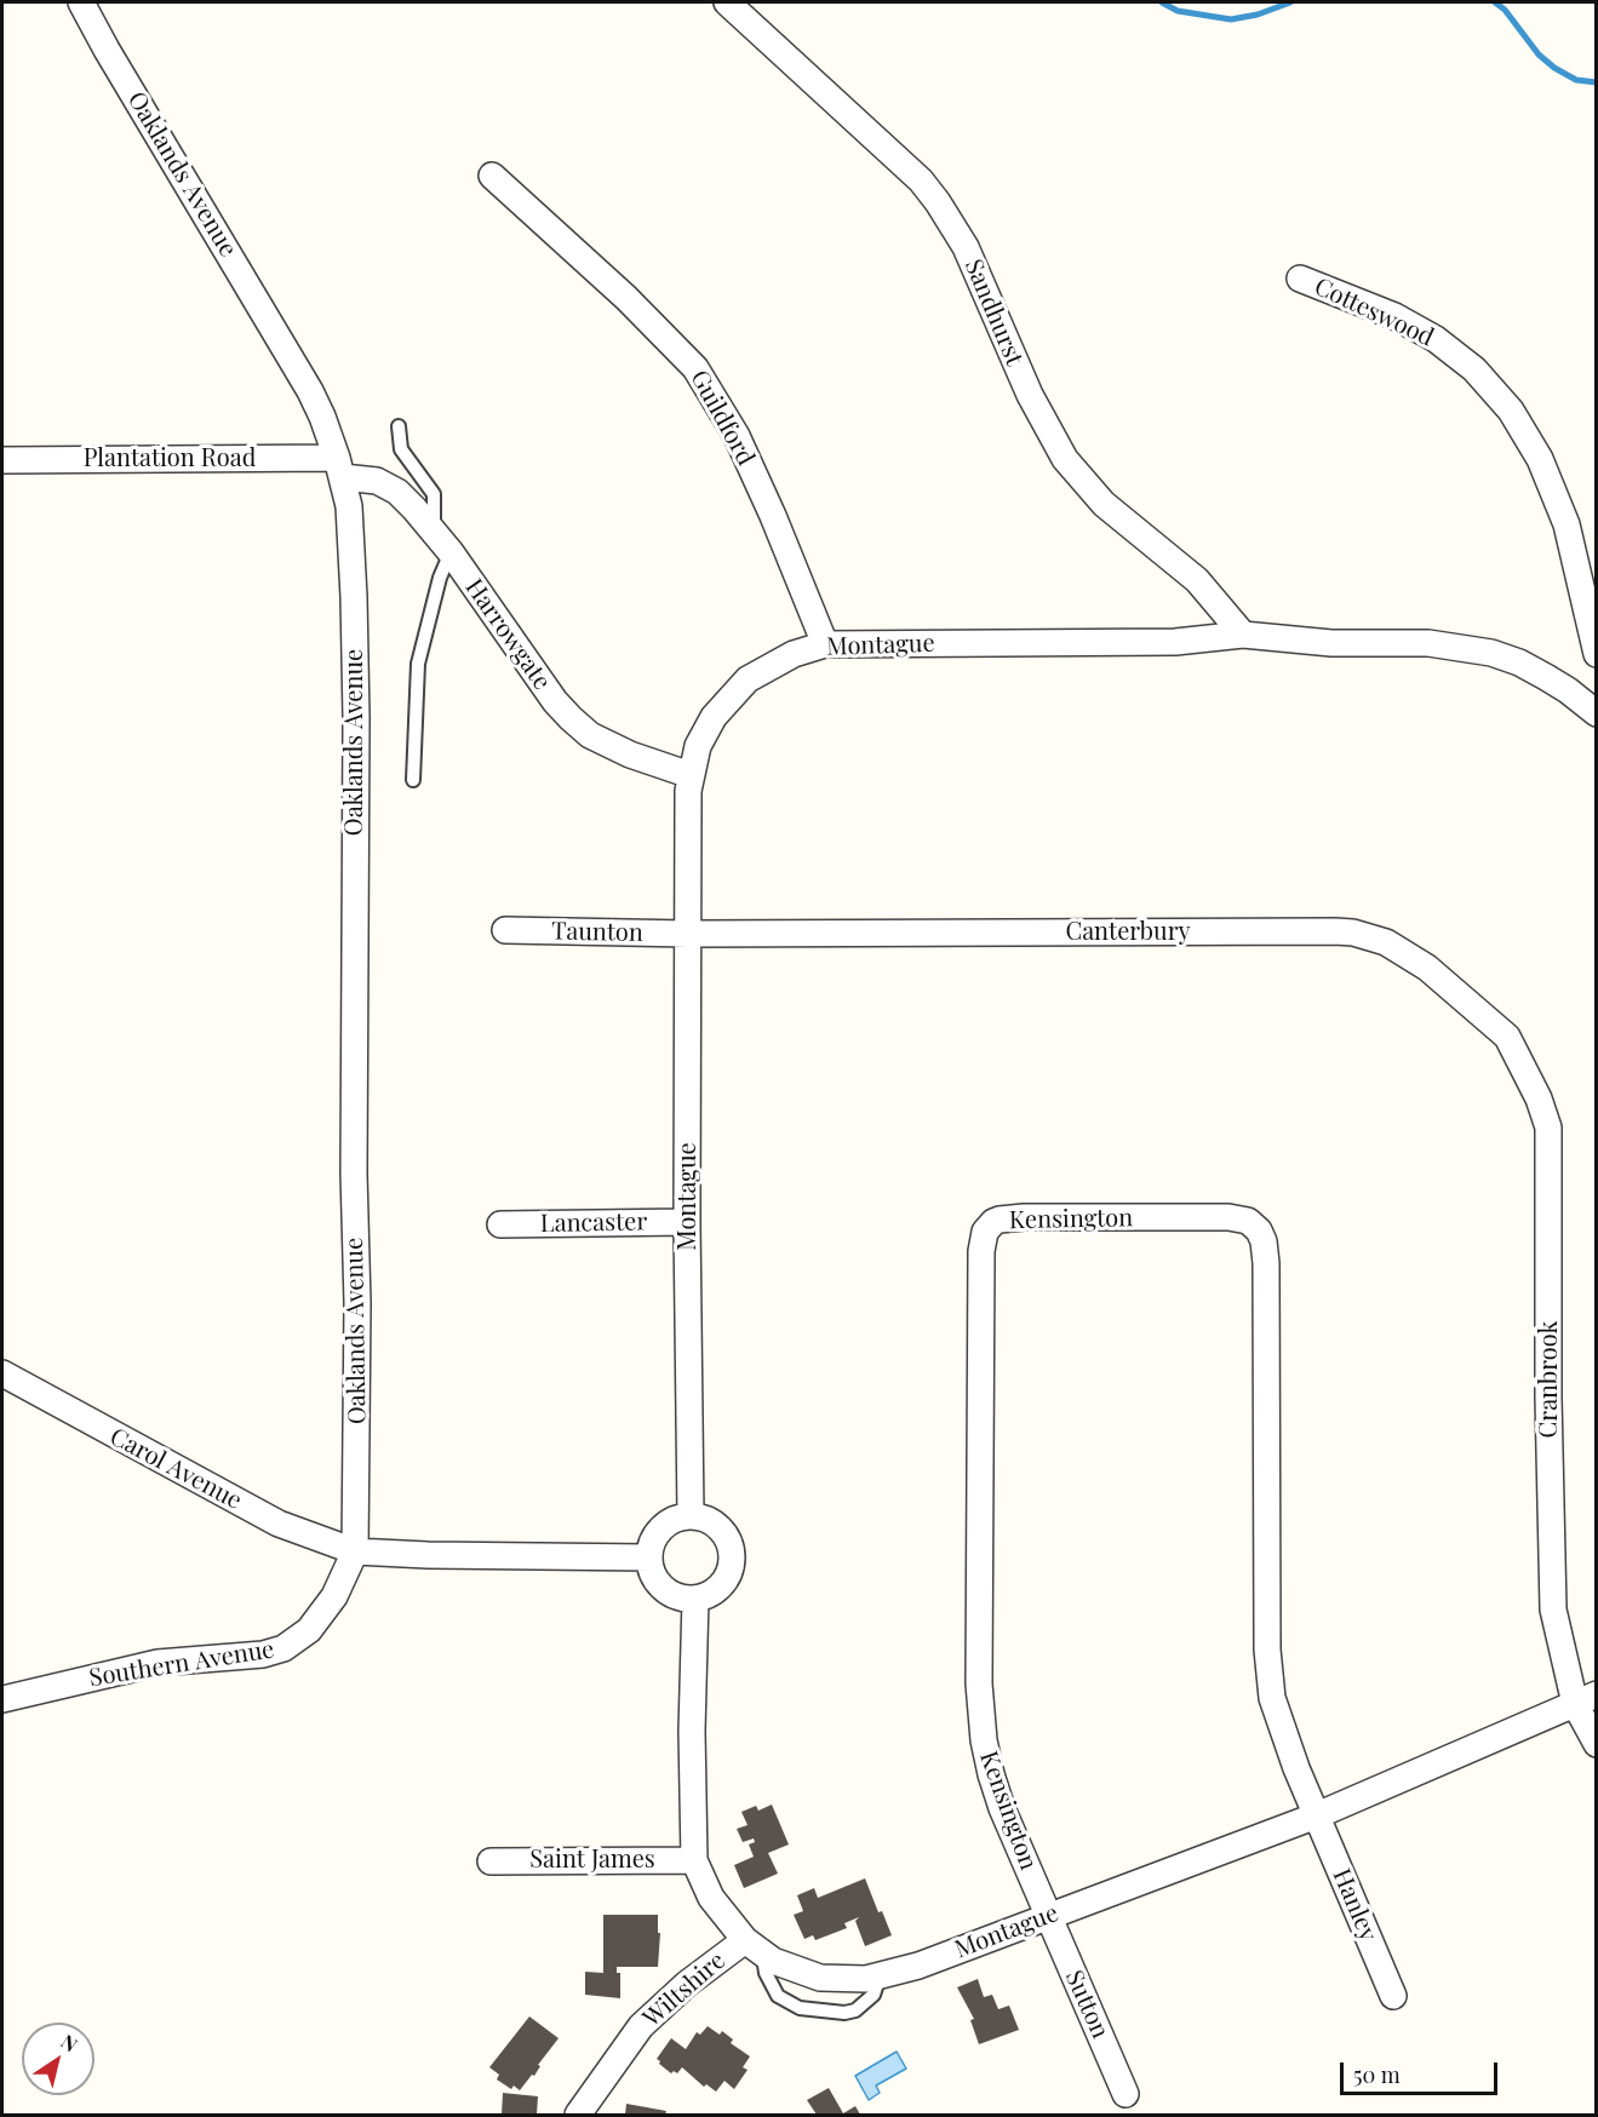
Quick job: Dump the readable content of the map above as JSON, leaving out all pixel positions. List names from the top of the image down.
{
  "streets": {
    "street": [
      "Oaklands Avenue",
      "Sandhurst",
      "Cotteswood",
      "Guildford",
      "Plantation Road",
      "Harrowgate",
      "Montague",
      "Taunton",
      "Canterbury",
      "Kensington",
      "Lancaster",
      "Cranbrook",
      "Carol Avenue",
      "Southern Avenue",
      "Saint James",
      "Hanley",
      "Wiltshire",
      "Sutton"
    ]
  },
  "crossings": [
    ["Oaklands Avenue", "Plantation Road"],
    ["Oaklands Avenue", "Harrowgate"],
    ["Oaklands Avenue", "Carol Avenue"],
    ["Oaklands Avenue", "Southern Avenue"],
    ["Sandhurst", "Montague"],
    ["Guildford", "Montague"],
    ["Plantation Road", "Harrowgate"],
    ["Harrowgate", "Montague"],
    ["Montague", "Taunton"],
    ["Montague", "Canterbury"],
    ["Montague", "Kensington"],
    ["Montague", "Lancaster"],
    ["Montague", "Cranbrook"],
    ["Montague", "Carol Avenue"],
    ["Montague", "Saint James"],
    ["Montague", "Hanley"],
    ["Montague", "Wiltshire"],
    ["Montague", "Sutton"],
    ["Taunton", "Canterbury"],
    ["Canterbury", "Cranbrook"],
    ["Kensington", "Hanley"],
    ["Kensington", "Sutton"],
    ["Carol Avenue", "Southern Avenue"]
  ],
  "scale_bar": "50 m",
  "north": "top right"
}
